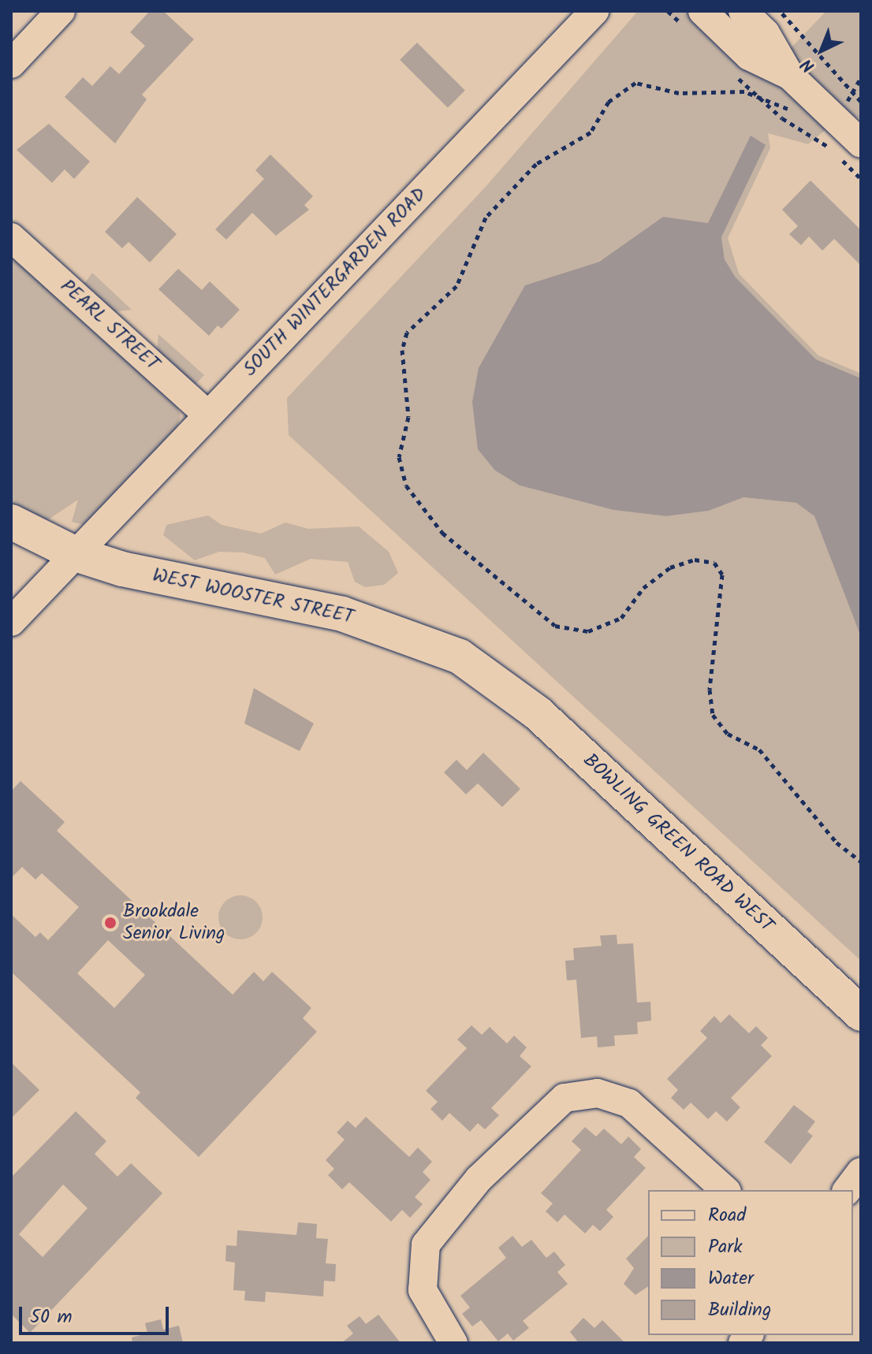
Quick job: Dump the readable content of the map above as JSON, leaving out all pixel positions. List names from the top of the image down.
{
  "streets": {
    "main road": ["WEST WOOSTER STREET", "BOWLING GREEN ROAD WEST"],
    "street": ["SOUTH WINTERGARDEN ROAD", "PEARL STREET"]
  },
  "crossings": [
    ["SOUTH WINTERGARDEN ROAD", "PEARL STREET"],
    ["SOUTH WINTERGARDEN ROAD", "WEST WOOSTER STREET"],
    ["WEST WOOSTER STREET", "BOWLING GREEN ROAD WEST"]
  ],
  "places": ["Brookdale Senior Living"],
  "legend": [
    "Road",
    "Park",
    "Water",
    "Building"
  ],
  "scale_bar": "50 m",
  "north": "bottom left"
}
